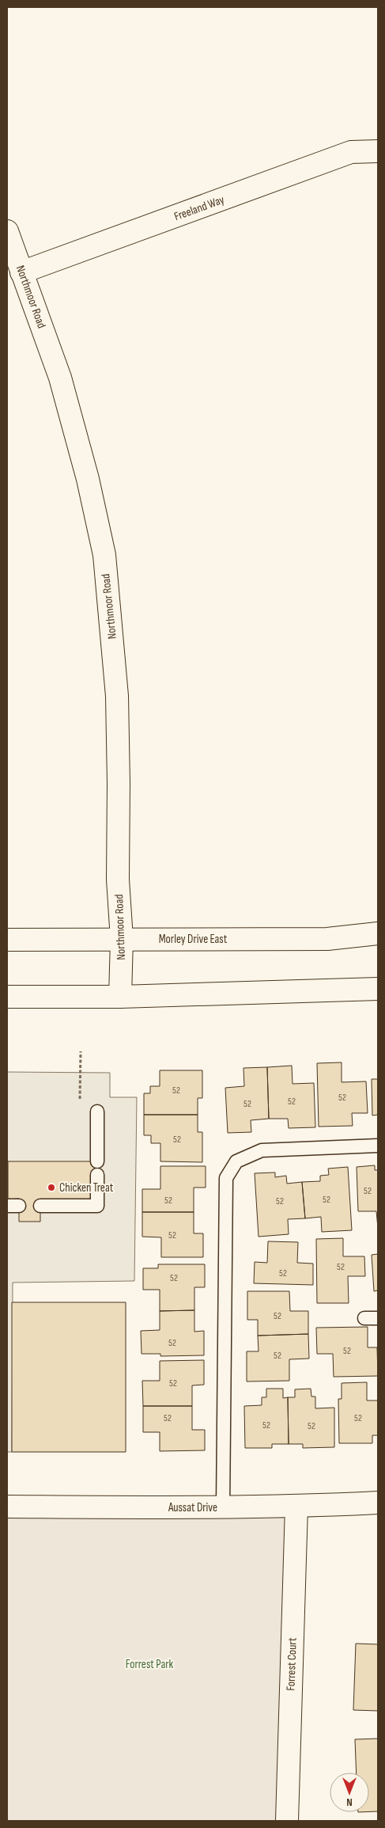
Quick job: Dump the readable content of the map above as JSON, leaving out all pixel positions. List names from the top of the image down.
{
  "streets": {
    "street": [
      "Freeland Way",
      "Northmoor Road",
      "Morley Drive East",
      "Aussat Drive",
      "Forrest Court"
    ]
  },
  "crossings": [
    ["Freeland Way", "Northmoor Road"],
    ["Northmoor Road", "Morley Drive East"],
    ["Aussat Drive", "Forrest Court"]
  ],
  "parks": ["Forrest Park"],
  "places": ["Chicken Treat"],
  "house_numbers": [
    "52",
    "52",
    "52",
    "52",
    "52",
    "52",
    "52",
    "52",
    "52",
    "52",
    "52",
    "52",
    "52",
    "52",
    "52",
    "52",
    "52",
    "52",
    "52",
    "52",
    "52",
    "52"
  ],
  "north": "bottom"
}
